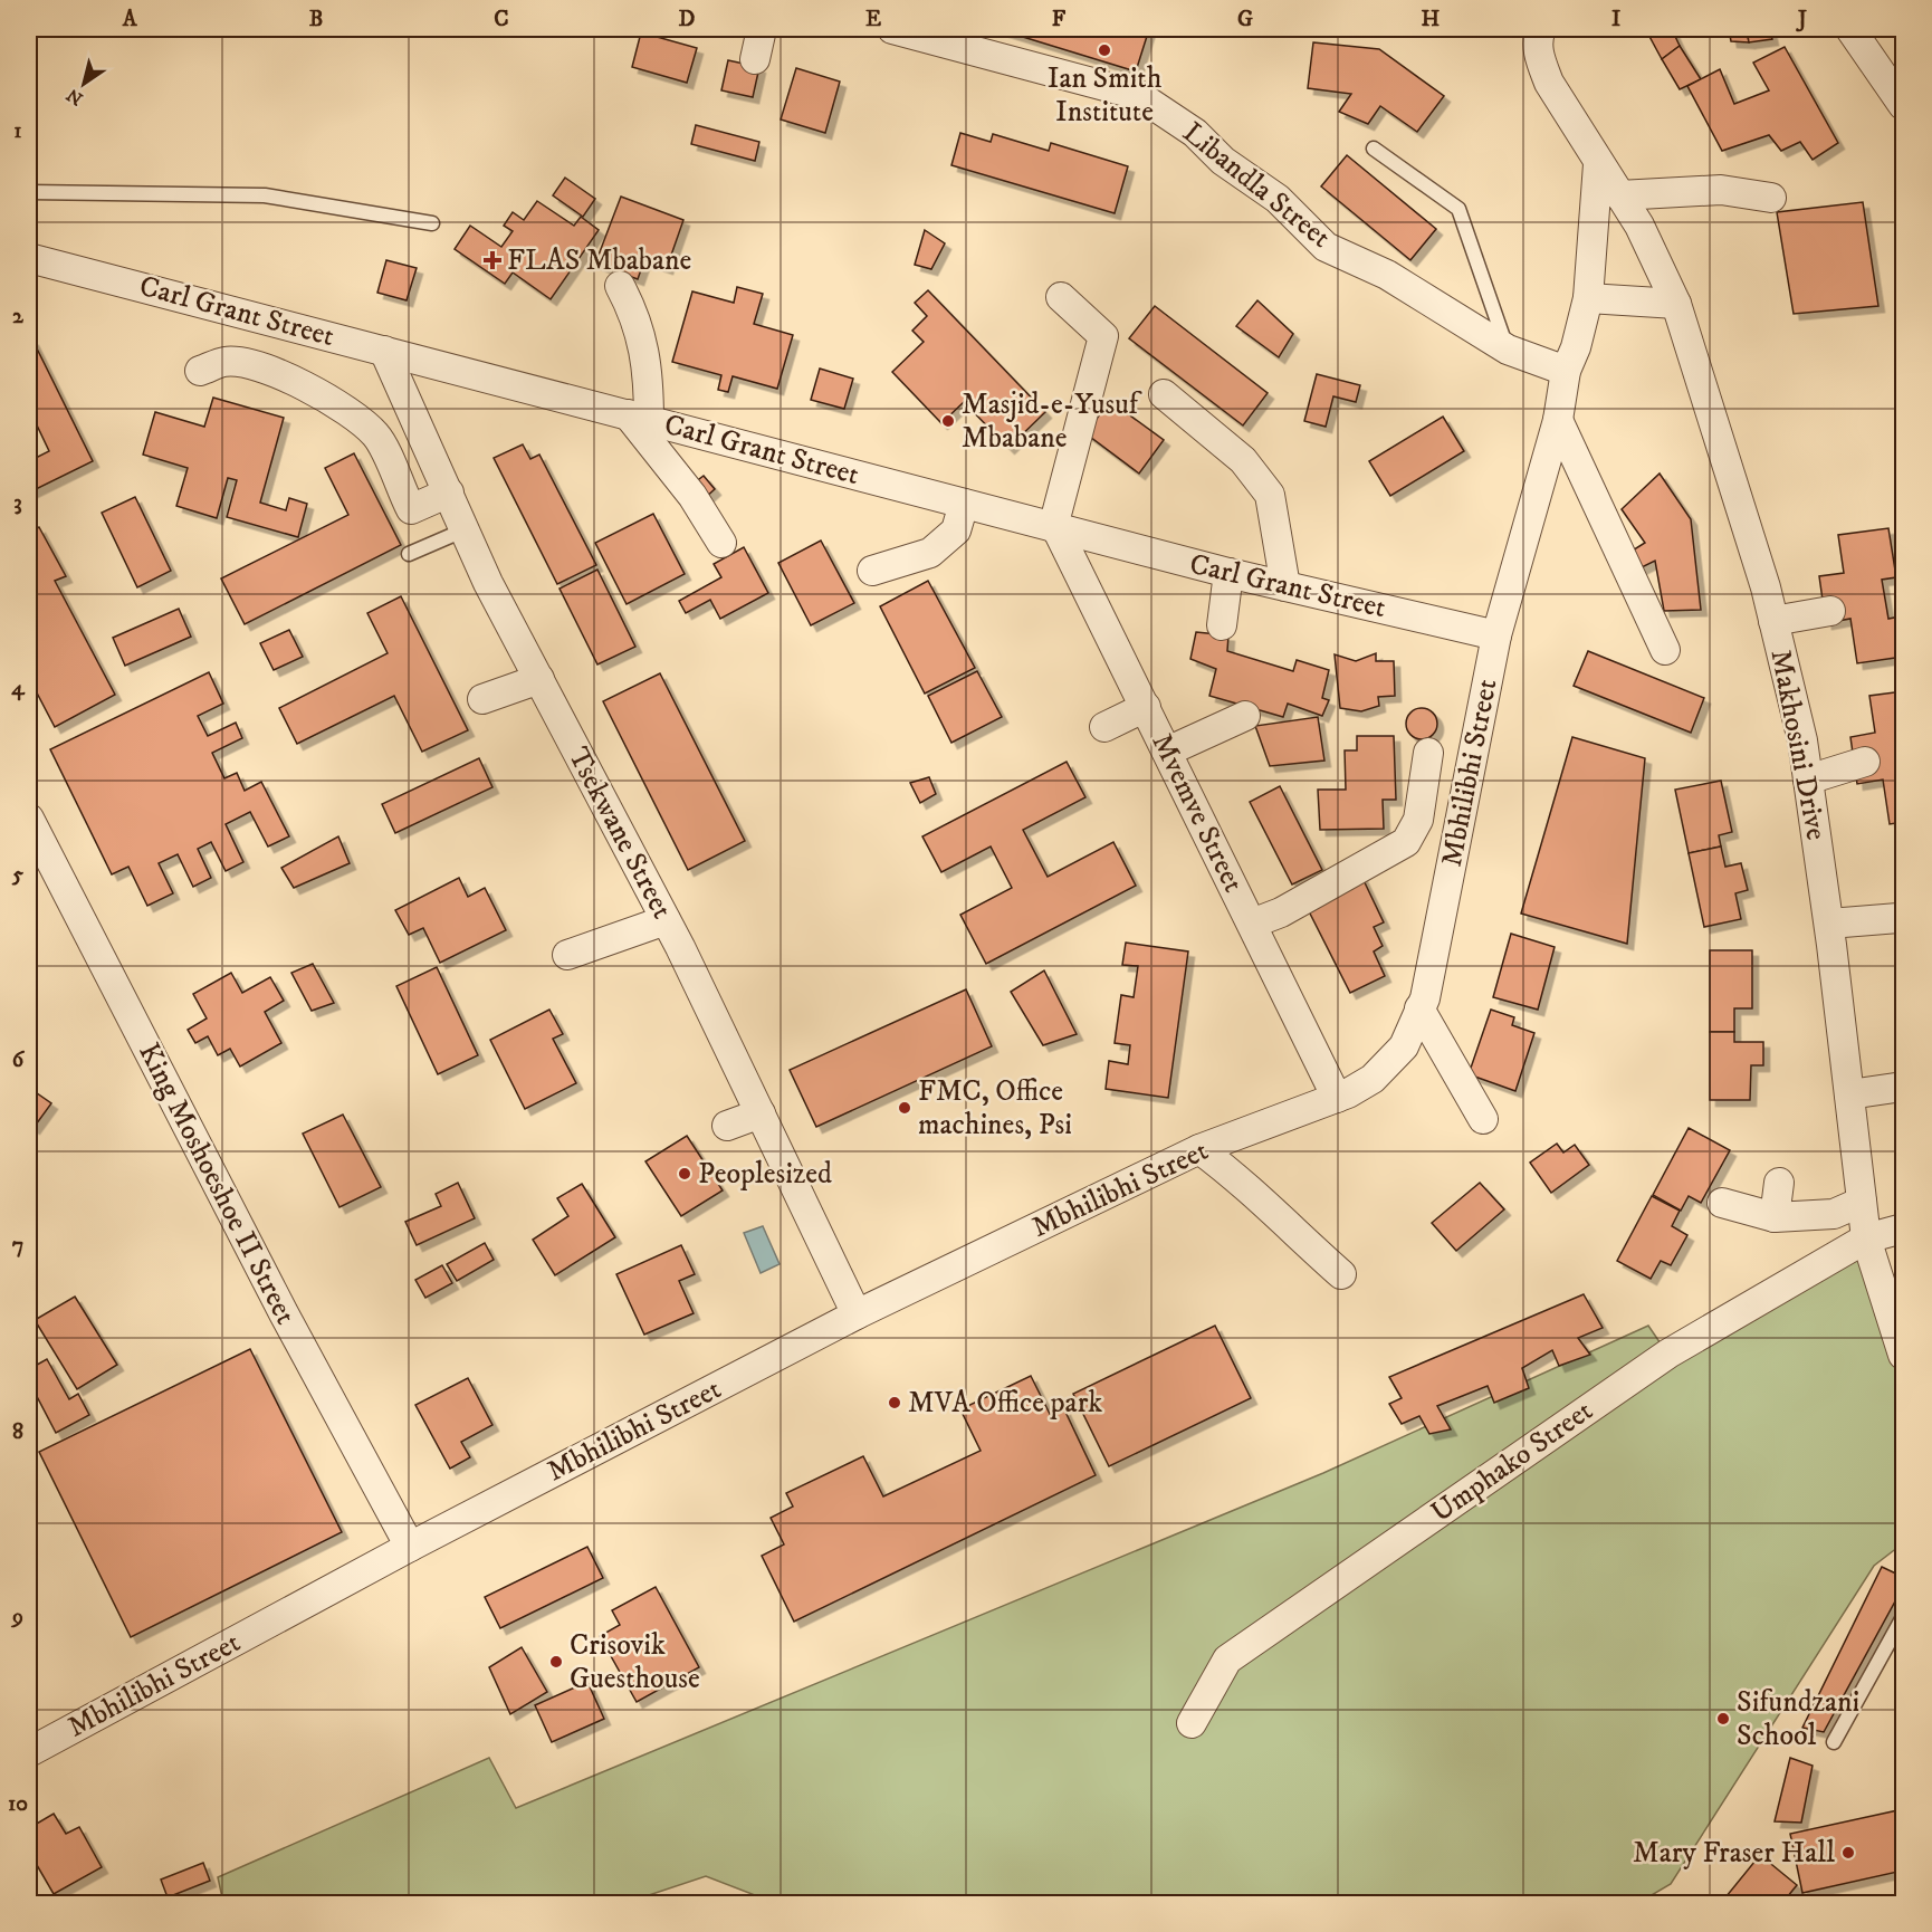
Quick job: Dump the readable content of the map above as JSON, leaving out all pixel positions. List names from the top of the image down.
{
  "streets": {
    "street": [
      "Libandla Street",
      "Carl Grant Street",
      "Makhosini Drive",
      "Mbhilibhi Street",
      "Mvemve Street",
      "Tsekwane Street",
      "King Moshoeshoe II Street",
      "Umphako Street"
    ]
  },
  "crossings": [
    ["Libandla Street", "Mbhilibhi Street"],
    ["Carl Grant Street", "Mbhilibhi Street"],
    ["Carl Grant Street", "Mvemve Street"],
    ["Carl Grant Street", "Tsekwane Street"],
    ["Makhosini Drive", "Mbhilibhi Street"],
    ["Makhosini Drive", "Umphako Street"],
    ["Mbhilibhi Street", "Mvemve Street"],
    ["Mbhilibhi Street", "Tsekwane Street"],
    ["Mbhilibhi Street", "King Moshoeshoe II Street"]
  ],
  "places": {
    "other": [
      "Ian Smith Institute",
      "Masjid-e-Yusuf Mbabane",
      "FMC, Office machines, Psi",
      "Peoplesized",
      "MVA Office park",
      "Crisovik Guesthouse",
      "Sifundzani School",
      "Mary Fraser Hall"
    ],
    "health": ["FLAS Mbabane"]
  },
  "north": "bottom left",
  "grid": {
    "columns": [
      "A",
      "B",
      "C",
      "D",
      "E",
      "F",
      "G",
      "H",
      "I",
      "J"
    ],
    "rows": [
      "1",
      "2",
      "3",
      "4",
      "5",
      "6",
      "7",
      "8",
      "9",
      "10"
    ]
  }
}
